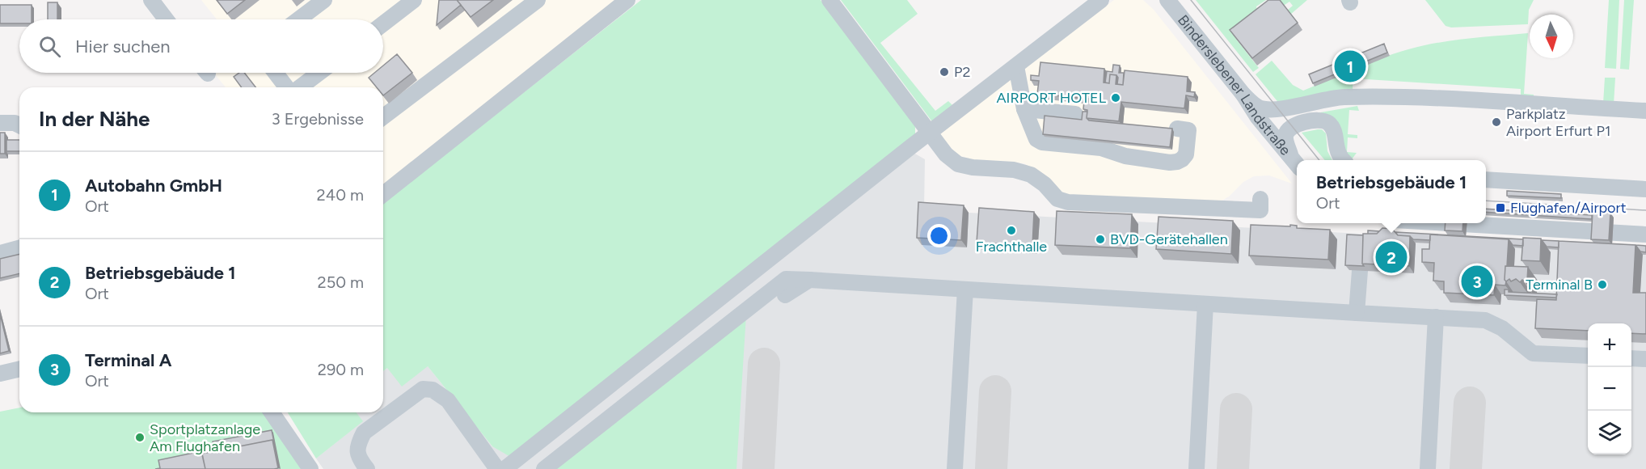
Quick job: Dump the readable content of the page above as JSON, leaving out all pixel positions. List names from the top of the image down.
{
  "streets": {
    "street": ["Binderslebener Landstraße"]
  },
  "places": {
    "other": [
      "P2",
      "AIRPORT HOTEL",
      "Parkplatz Airport Erfurt P1",
      "Frachthalle",
      "BVD-Gerätehallen",
      "Terminal B",
      "Sportplatzanlage Am Flughafen"
    ],
    "transit": ["Flughafen/Airport"]
  },
  "north": "bottom",
  "page": {
    "search": "Hier suchen",
    "pins": ["1", "2", "3"],
    "heading": ["In der Nähe", "3 Ergebnisse"],
    "list": [
      {
        "mark": "1",
        "name": "Autobahn GmbH",
        "note": "Ort",
        "value": "240 m"
      },
      {
        "mark": "2",
        "name": "Betriebsgebäude 1",
        "note": "Ort",
        "value": "250 m"
      },
      {
        "mark": "3",
        "name": "Terminal A",
        "note": "Ort",
        "value": "290 m"
      }
    ],
    "popup": ["Betriebsgebäude 1", "Ort"],
    "map_buttons": ["+", "−"]
  }
}
